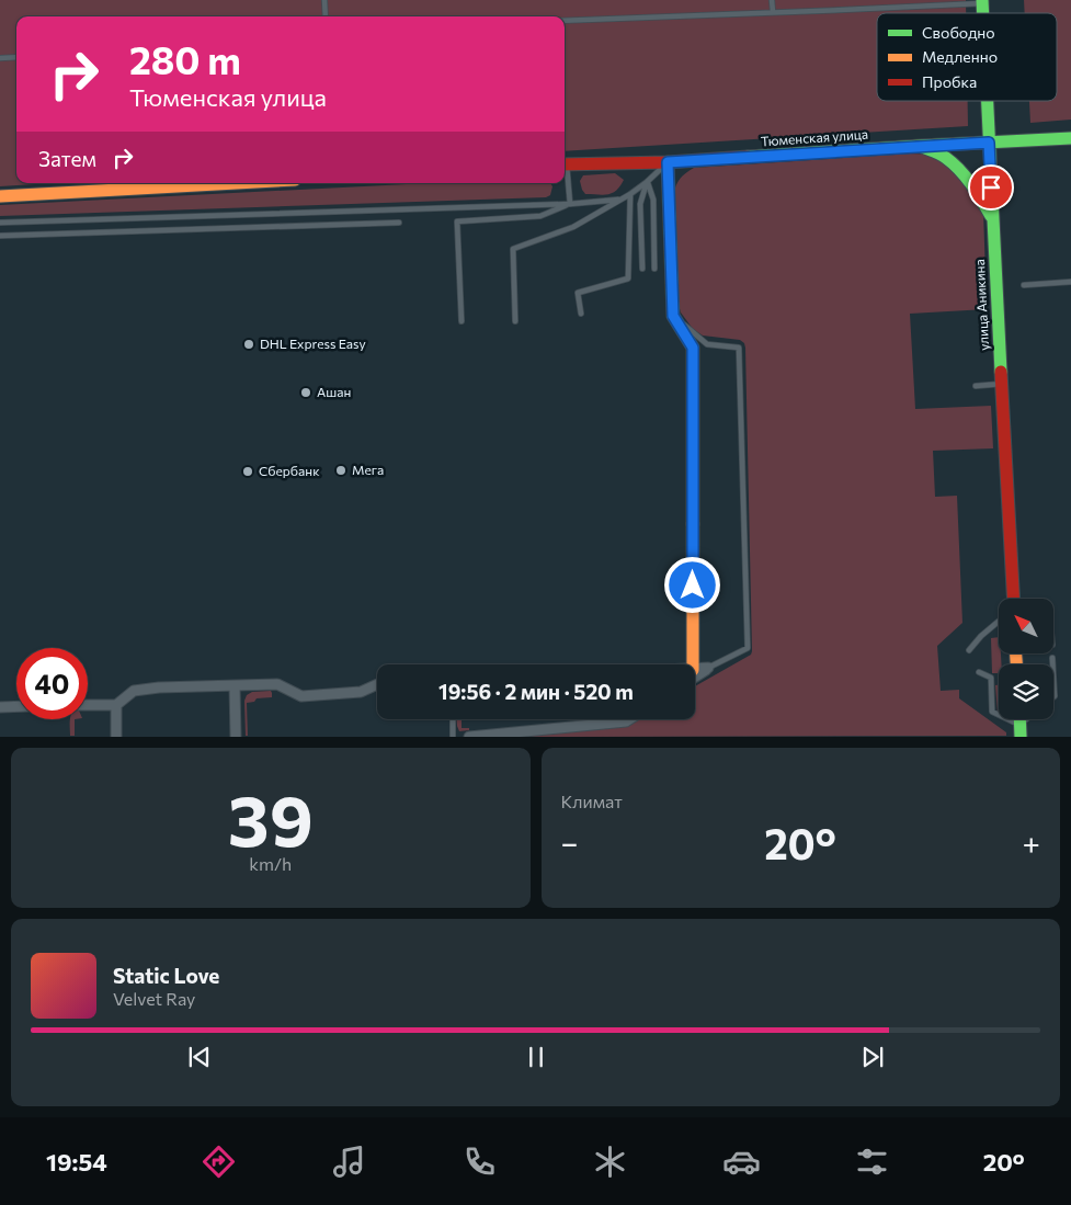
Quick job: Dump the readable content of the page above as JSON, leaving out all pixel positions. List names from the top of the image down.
{
  "streets": {
    "street": ["Тюменская улица", "улица Аникина"]
  },
  "crossings": [
    ["Тюменская улица", "улица Аникина"]
  ],
  "places": [
    "DHL Express Easy",
    "Ашан",
    "Мега",
    "Сбербанк"
  ],
  "legend": ["Свободно", "Медленно", "Пробка"],
  "north": "top left",
  "page": {
    "turn": ["280 m", "Тюменская улица"],
    "then": "Затем",
    "limit": "40",
    "trip": "19:56 · 2 мин · 520 m",
    "tile": [
      ["39", "km/h"],
      "Климат"
    ],
    "heat": ["−", "20°", "+"],
    "song": ["Static Love", "Velvet Ray"],
    "tabs": ["19:54", "20°"]
  }
}
